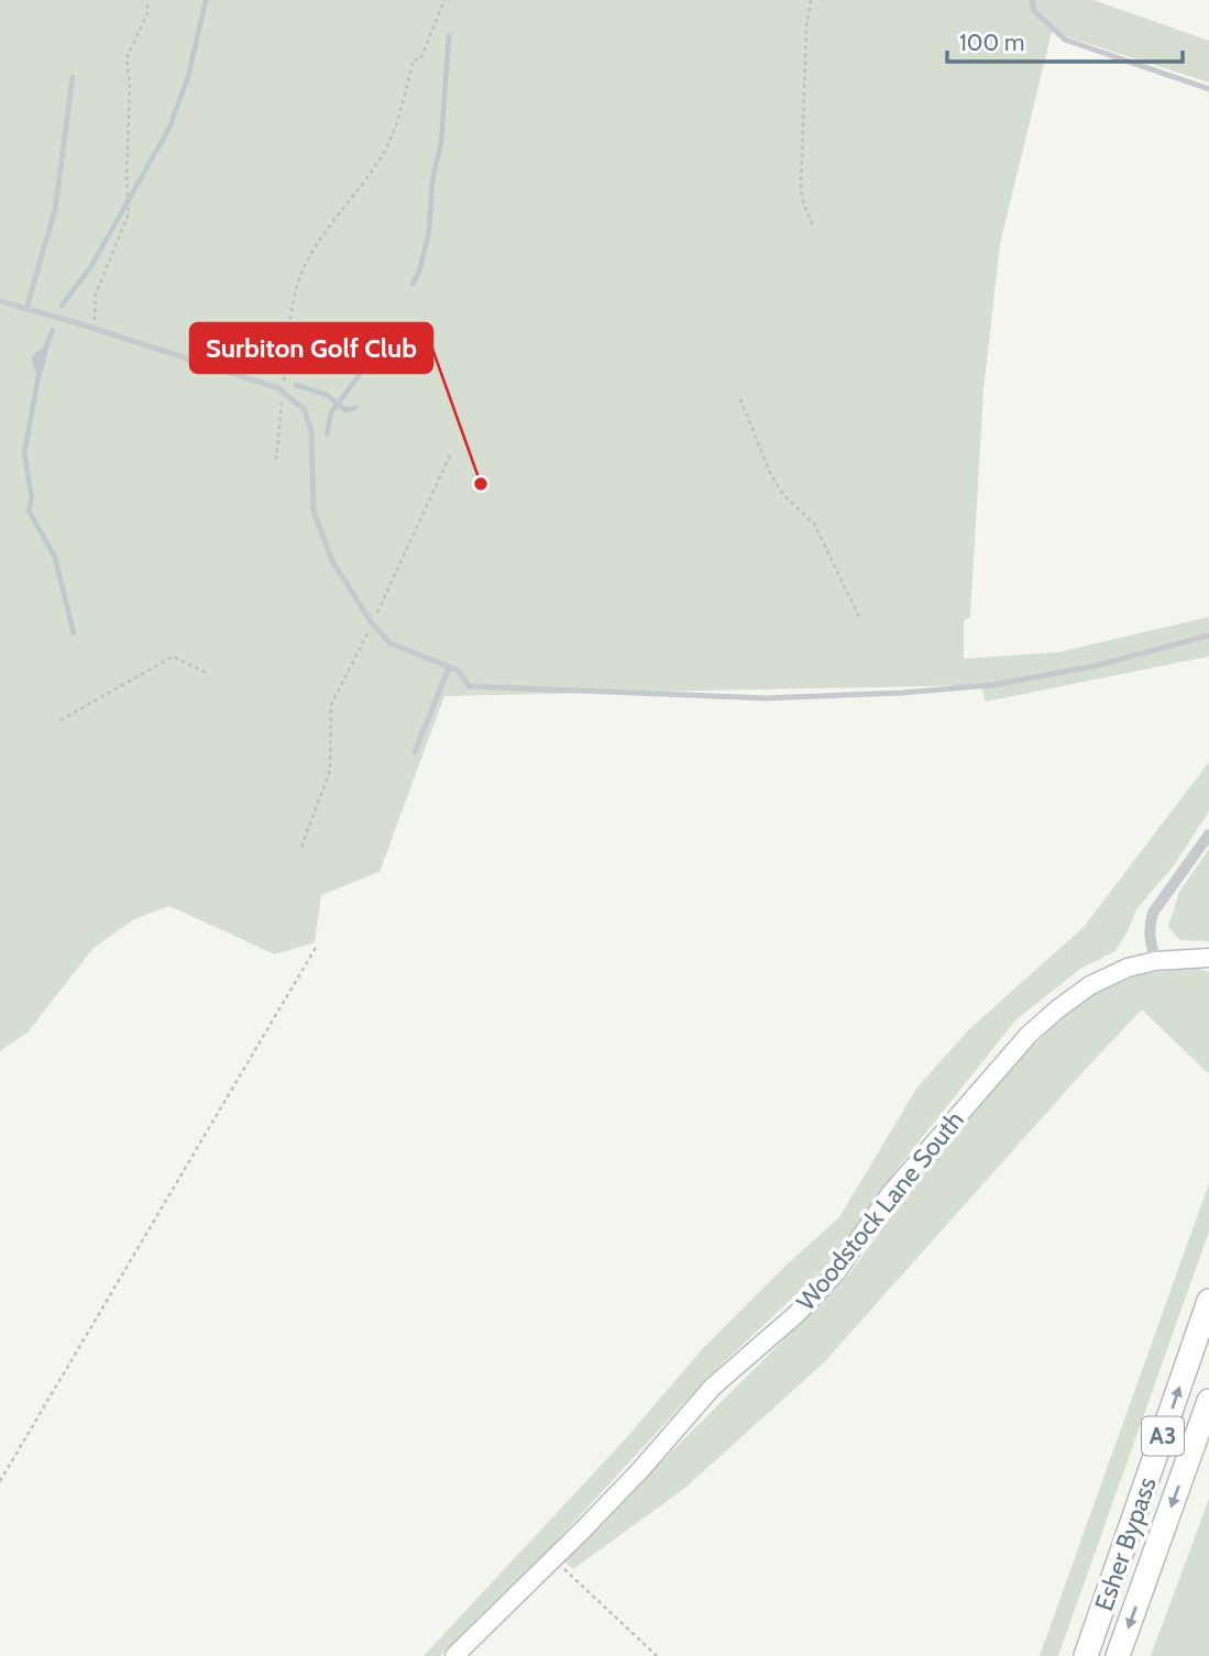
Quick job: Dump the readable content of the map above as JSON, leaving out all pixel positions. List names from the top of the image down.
{
  "streets": {
    "highway": ["A3", "Esher Bypass"],
    "street": ["Woodstock Lane South"]
  },
  "places": ["Surbiton Golf Club"],
  "scale_bar": "100 m"
}
